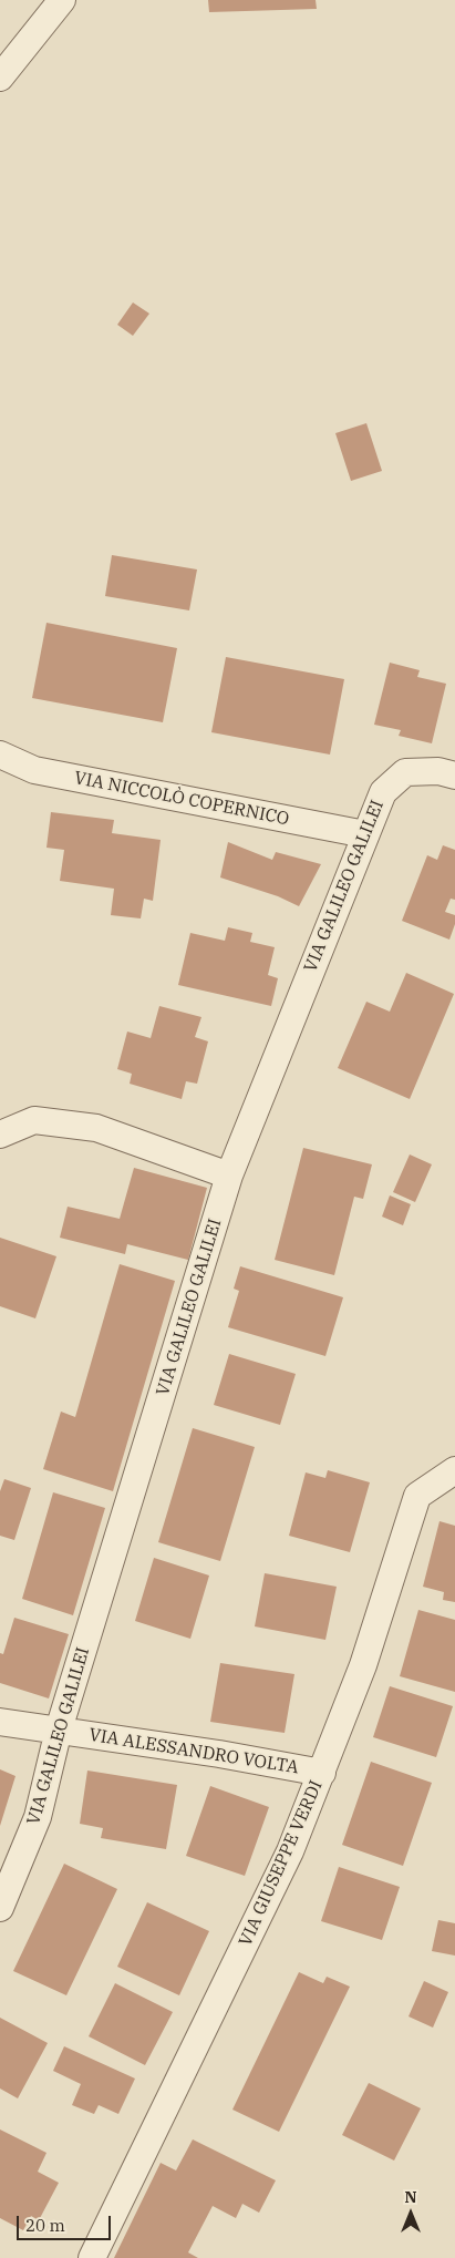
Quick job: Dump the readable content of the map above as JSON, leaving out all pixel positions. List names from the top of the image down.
{
  "streets": {
    "street": [
      "VIA NICCOLÒ COPERNICO",
      "VIA GALILEO GALILEI",
      "VIA ALESSANDRO VOLTA",
      "VIA GIUSEPPE VERDI"
    ]
  },
  "crossings": [
    ["VIA NICCOLÒ COPERNICO", "VIA GALILEO GALILEI"],
    ["VIA GALILEO GALILEI", "VIA ALESSANDRO VOLTA"],
    ["VIA ALESSANDRO VOLTA", "VIA GIUSEPPE VERDI"]
  ],
  "scale_bar": "20 m",
  "north": "top"
}
